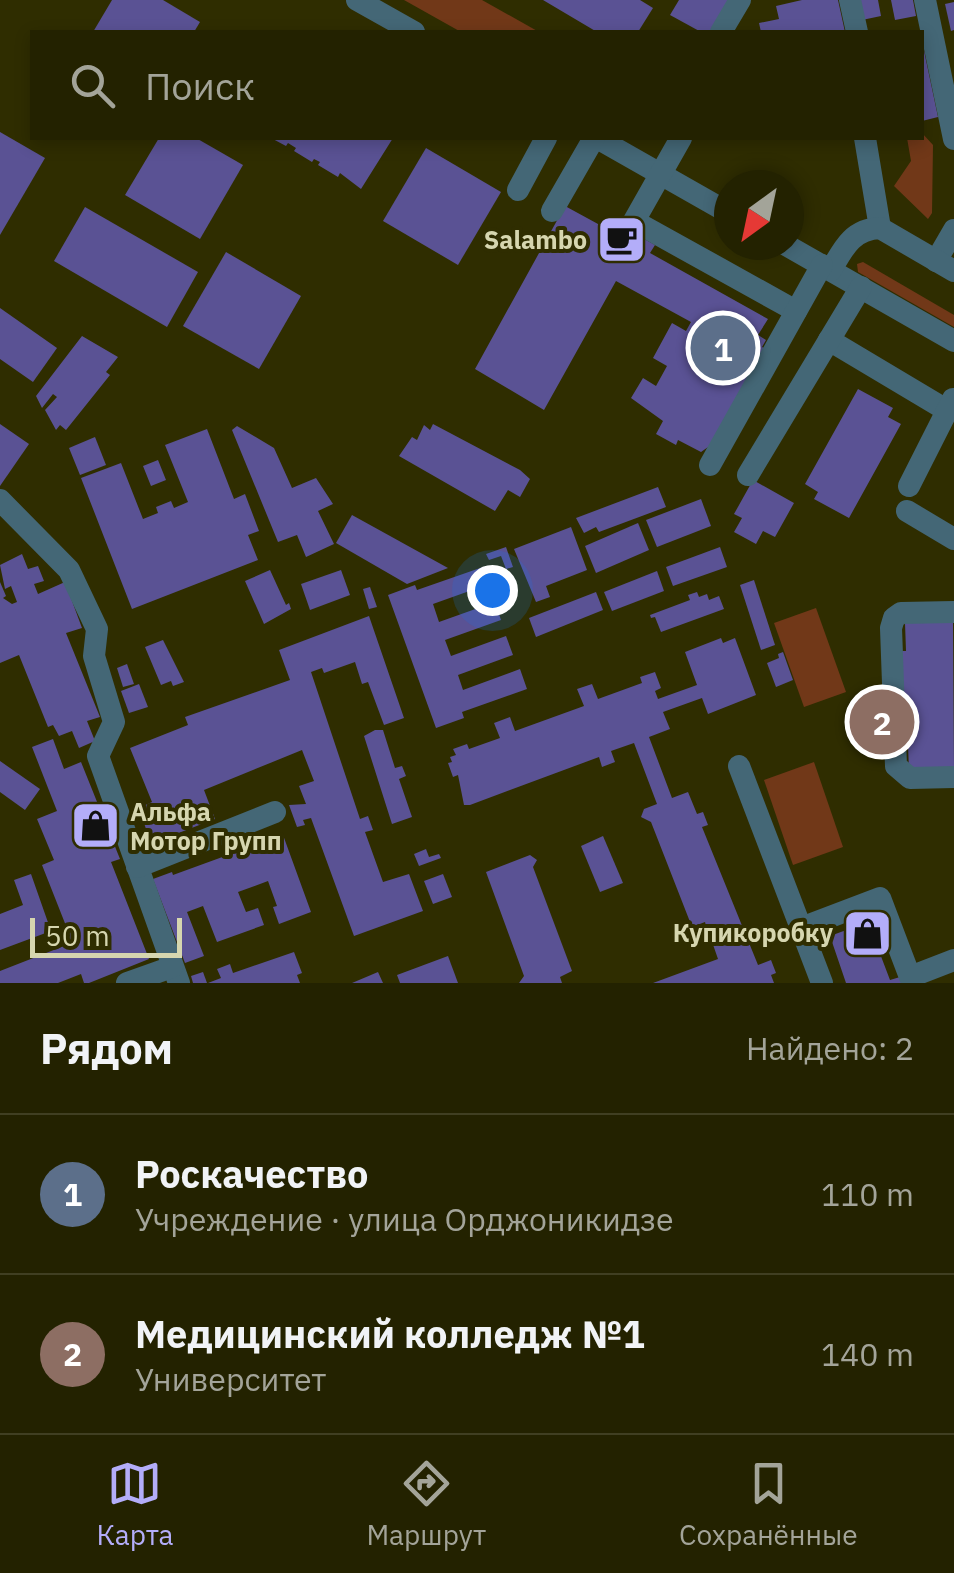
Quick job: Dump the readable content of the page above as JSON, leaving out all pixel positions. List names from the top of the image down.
{
  "places": {
    "cafe": ["Salambo"],
    "shop": ["Альфа Мотор Групп", "Купикоробку"]
  },
  "scale_bar": "50 m",
  "north": "bottom left",
  "page": {
    "search": "Поиск",
    "pins": ["1", "2"],
    "scale": "50 m",
    "heading": ["Рядом", "Найдено: 2"],
    "list": [
      {
        "mark": "1",
        "name": "Роскачество",
        "note": "Учреждение · улица Орджоникидзе",
        "value": "110 m"
      },
      {
        "mark": "2",
        "name": "Медицинский колледж №1",
        "note": "Университет",
        "value": "140 m"
      }
    ],
    "nav": ["Карта", "Маршрут", "Сохранённые"]
  }
}
